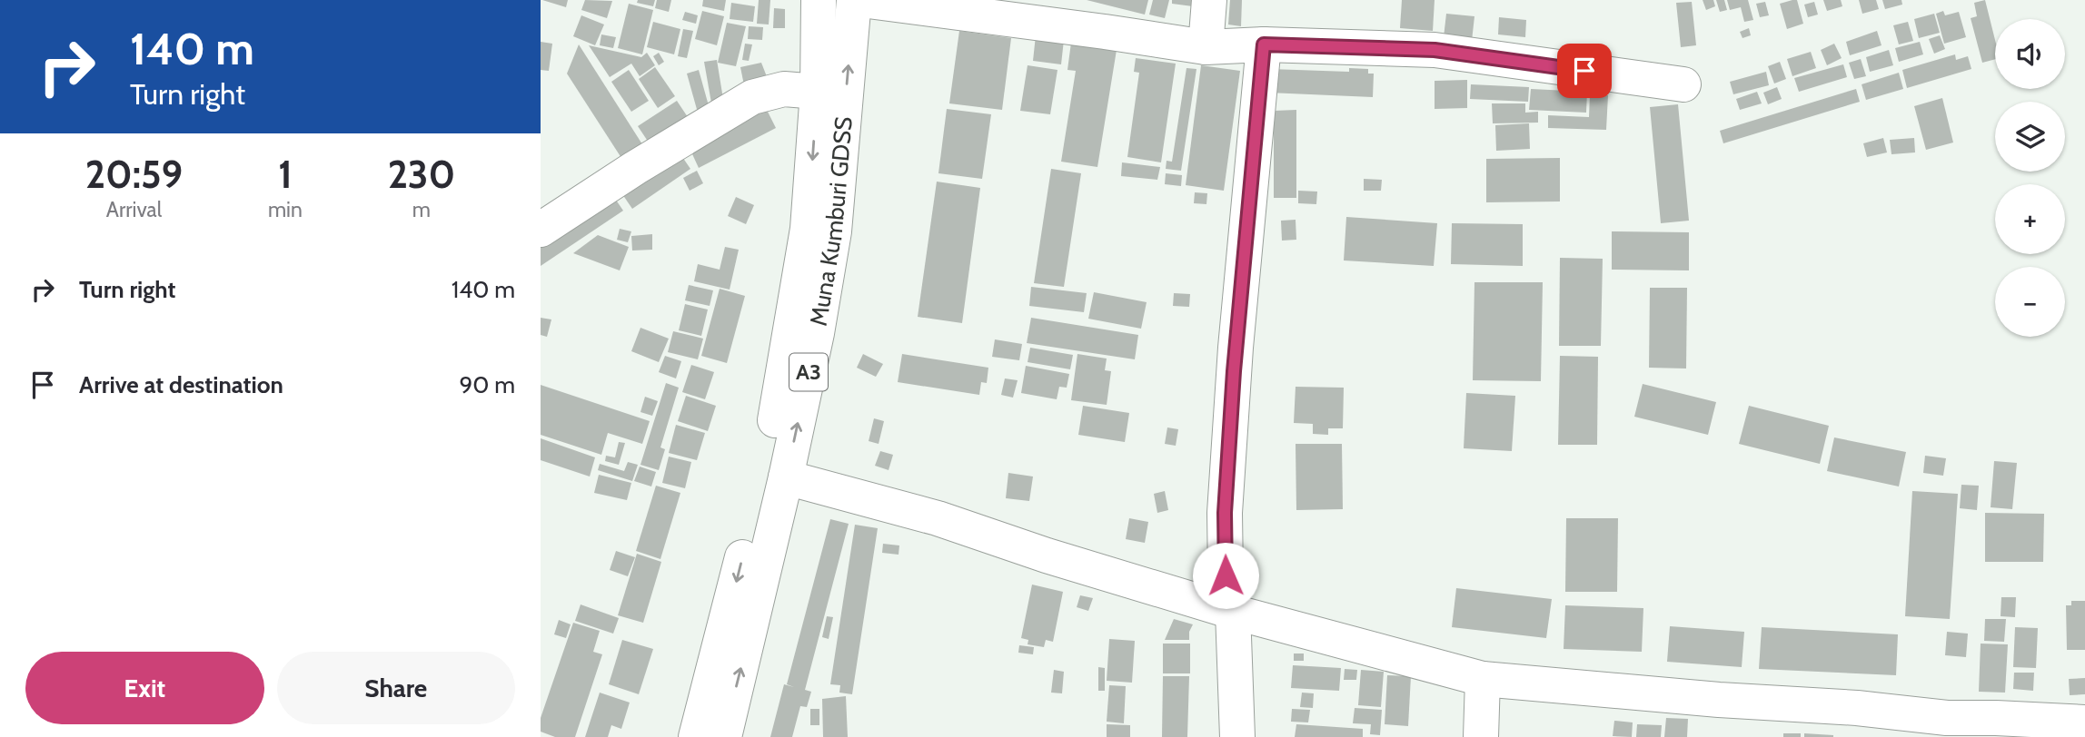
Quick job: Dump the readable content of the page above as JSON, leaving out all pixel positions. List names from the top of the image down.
{
  "streets": {
    "main road": ["Muna Kumburi GDSS", "A3"]
  },
  "page": {
    "turn": ["140 m", "Turn right"],
    "map_buttons": ["+", "−"],
    "eta": [
      "20:59",
      "Arrival",
      "1",
      "min",
      "230",
      "m"
    ],
    "list": [
      {
        "name": "Turn right",
        "value": "140 m"
      },
      {
        "name": "Arrive at destination",
        "value": "90 m"
      }
    ],
    "buttons": ["Exit", "Share"]
  }
}
